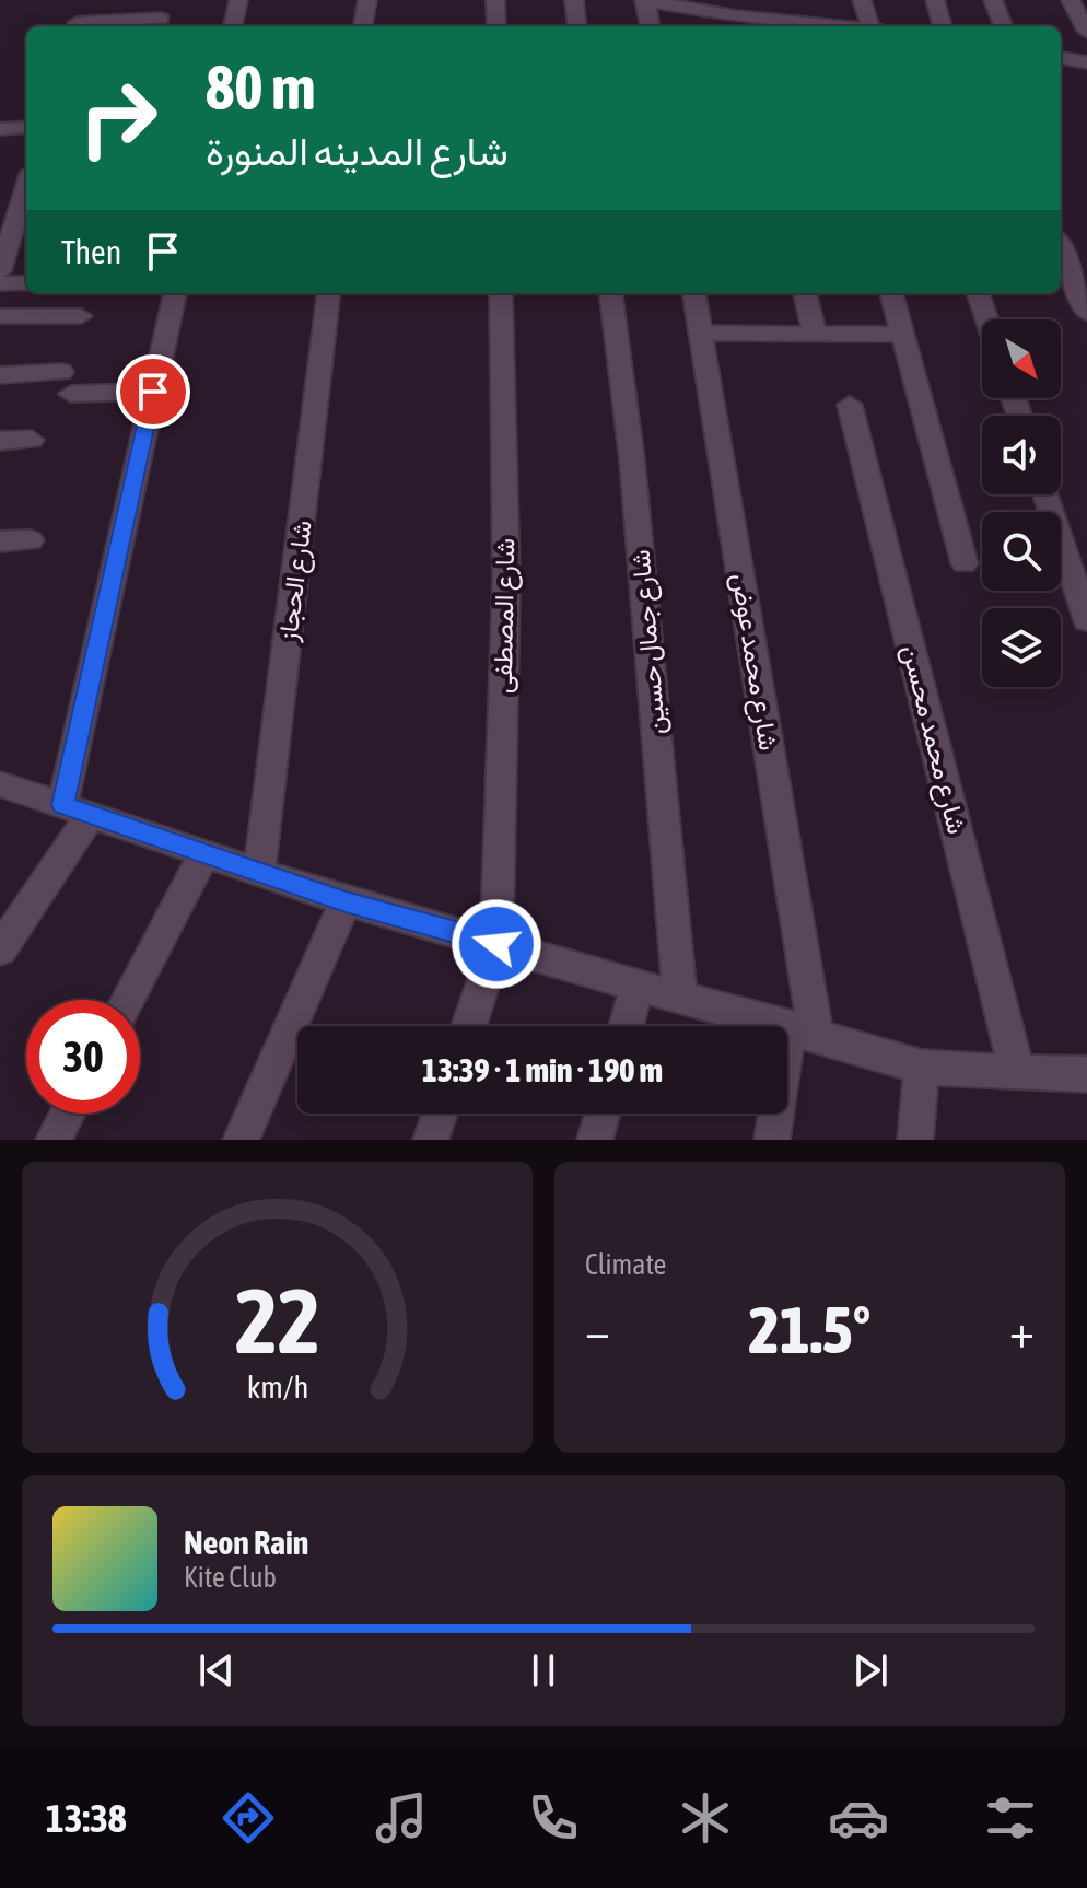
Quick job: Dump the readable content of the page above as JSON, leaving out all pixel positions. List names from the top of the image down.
{
  "streets": {
    "street": [
      "شارع الحجاز",
      "شارع المصطفى",
      "شارع جمال حسين",
      "شارع محمد عوض",
      "شارع محمد محسن"
    ]
  },
  "north": "bottom right",
  "page": {
    "turn": ["80 m", "شارع المدينه المنورة"],
    "then": "Then",
    "limit": "30",
    "trip": "13:39 · 1 min · 190 m",
    "tile": "Climate",
    "heat": ["−", "21.5°", "+"],
    "song": ["Neon Rain", "Kite Club"],
    "tabs": "13:38",
    "gauge": ["22", "km/h"]
  }
}
